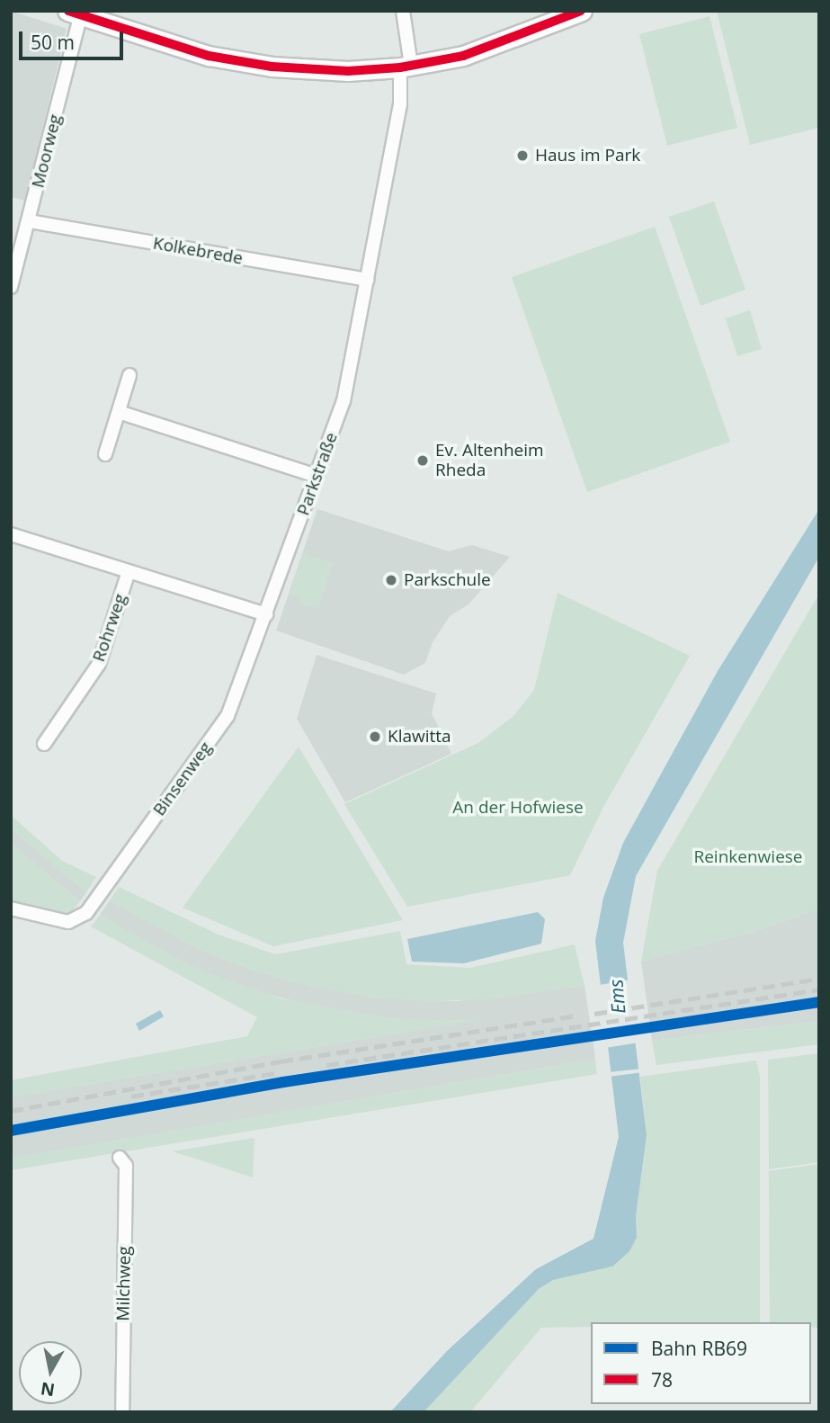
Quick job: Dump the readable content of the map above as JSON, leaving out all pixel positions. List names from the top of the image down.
{
  "streets": {
    "street": [
      "Moorweg",
      "Kolkebrede",
      "Parkstraße",
      "Rohrweg",
      "Binsenweg",
      "Milchweg"
    ]
  },
  "crossings": [
    ["Moorweg", "Kolkebrede"],
    ["Kolkebrede", "Parkstraße"],
    ["Parkstraße", "Binsenweg"]
  ],
  "water": ["Ems"],
  "parks": ["An der Hofwiese", "Reinkenwiese"],
  "places": [
    "Haus im Park",
    "Ev. Altenheim Rheda",
    "Parkschule",
    "Klawitta"
  ],
  "lines": ["transit line 78", "rail line RB69"],
  "legend": ["Bahn RB69", "78"],
  "scale_bar": "50 m",
  "north": "bottom"
}
